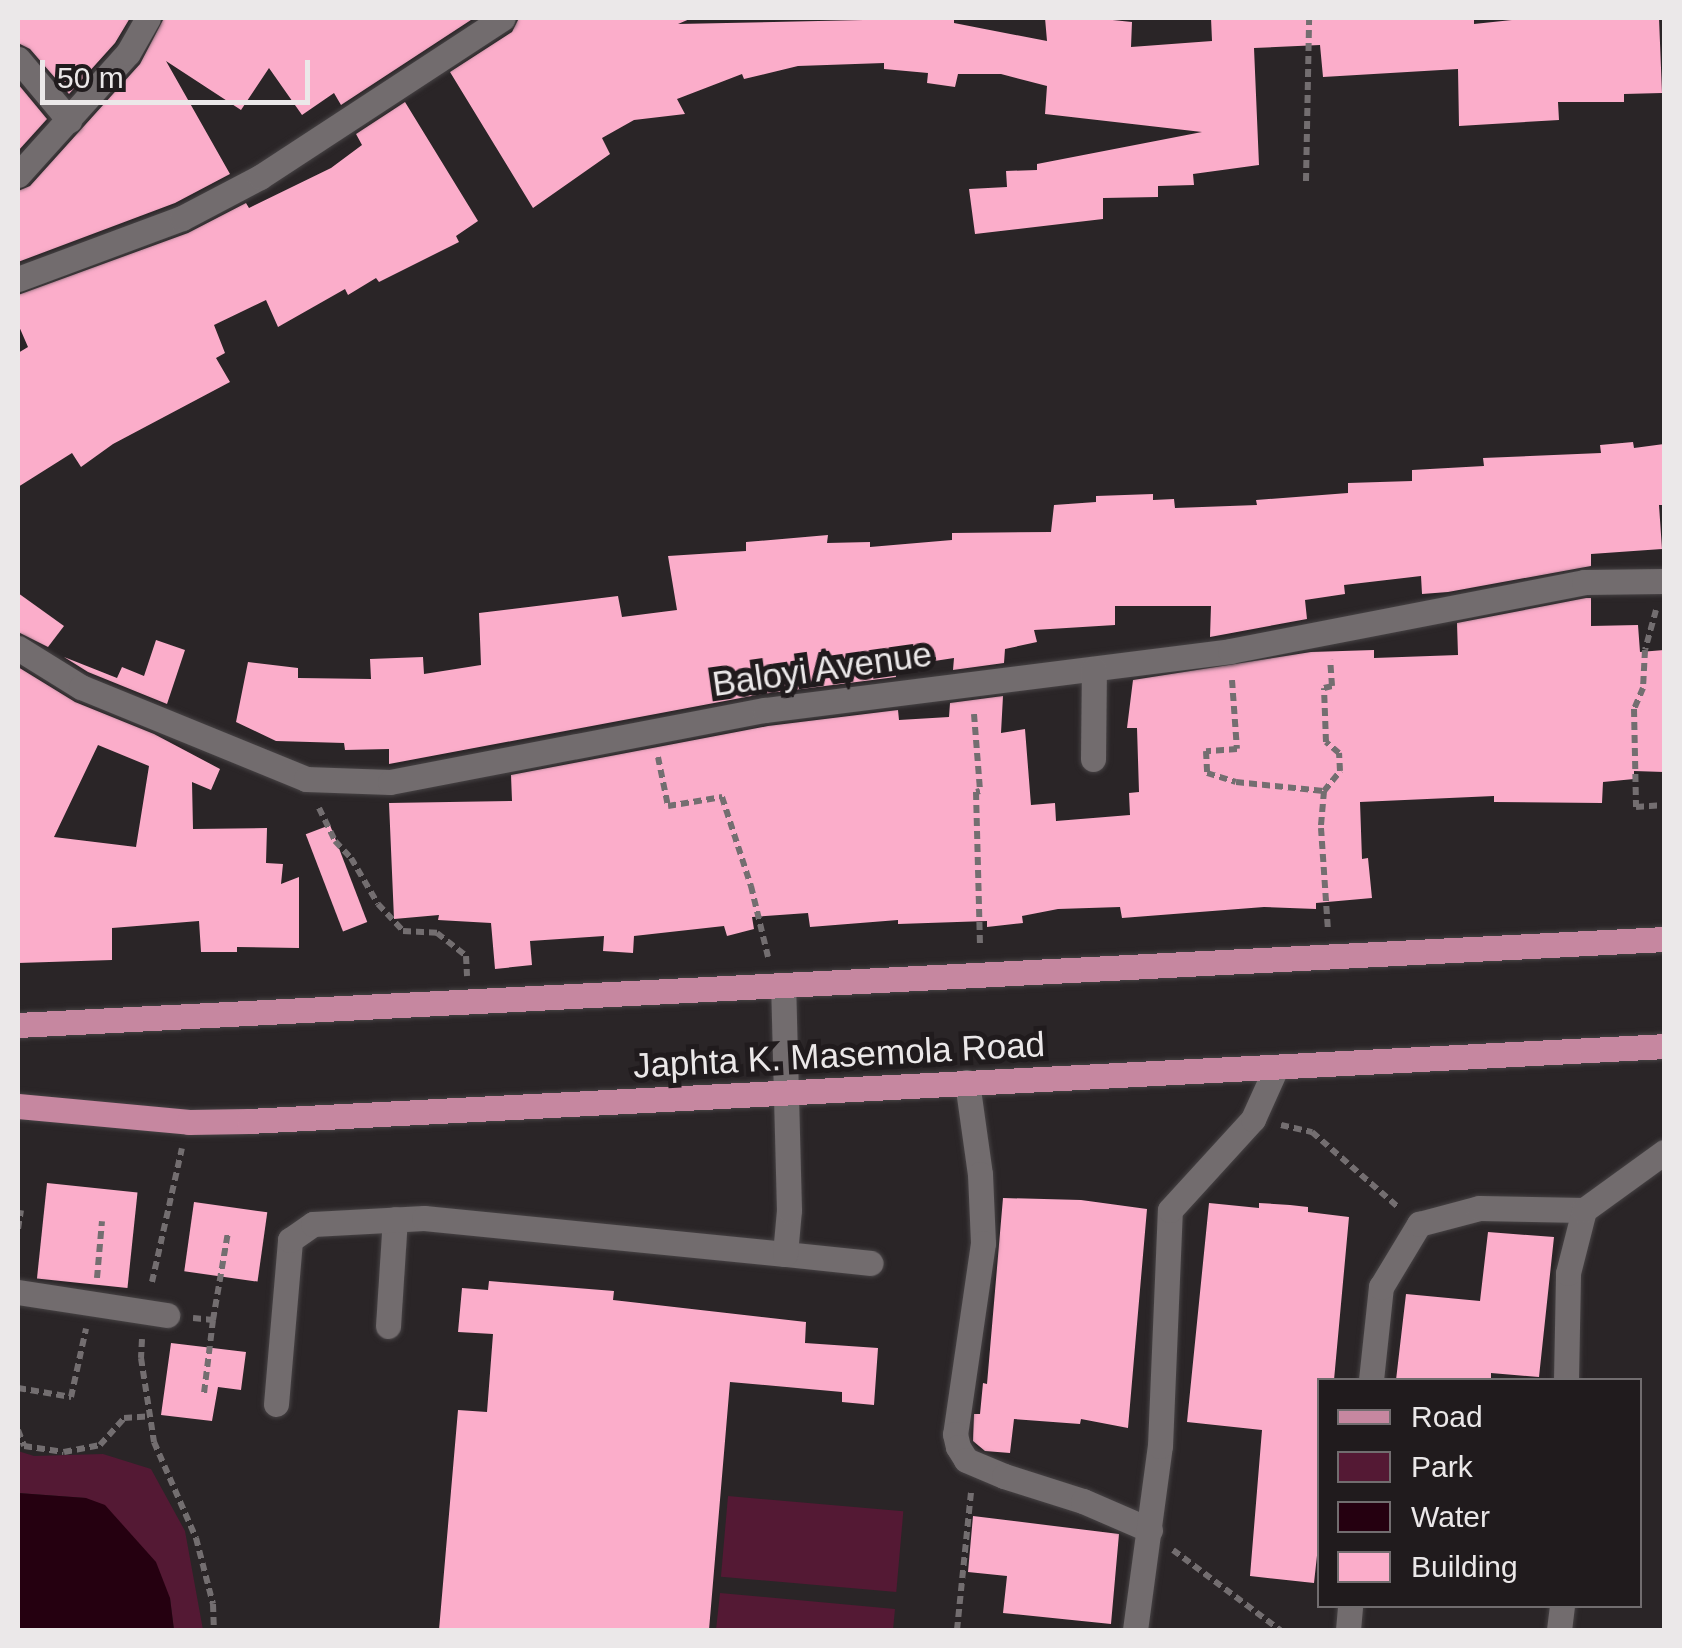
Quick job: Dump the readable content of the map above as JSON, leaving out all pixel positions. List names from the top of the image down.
{
  "streets": {
    "main road": ["Japhta K. Masemola Road"],
    "street": ["Baloyi Avenue"]
  },
  "legend": [
    "Road",
    "Park",
    "Water",
    "Building"
  ],
  "scale_bar": "50 m"
}
